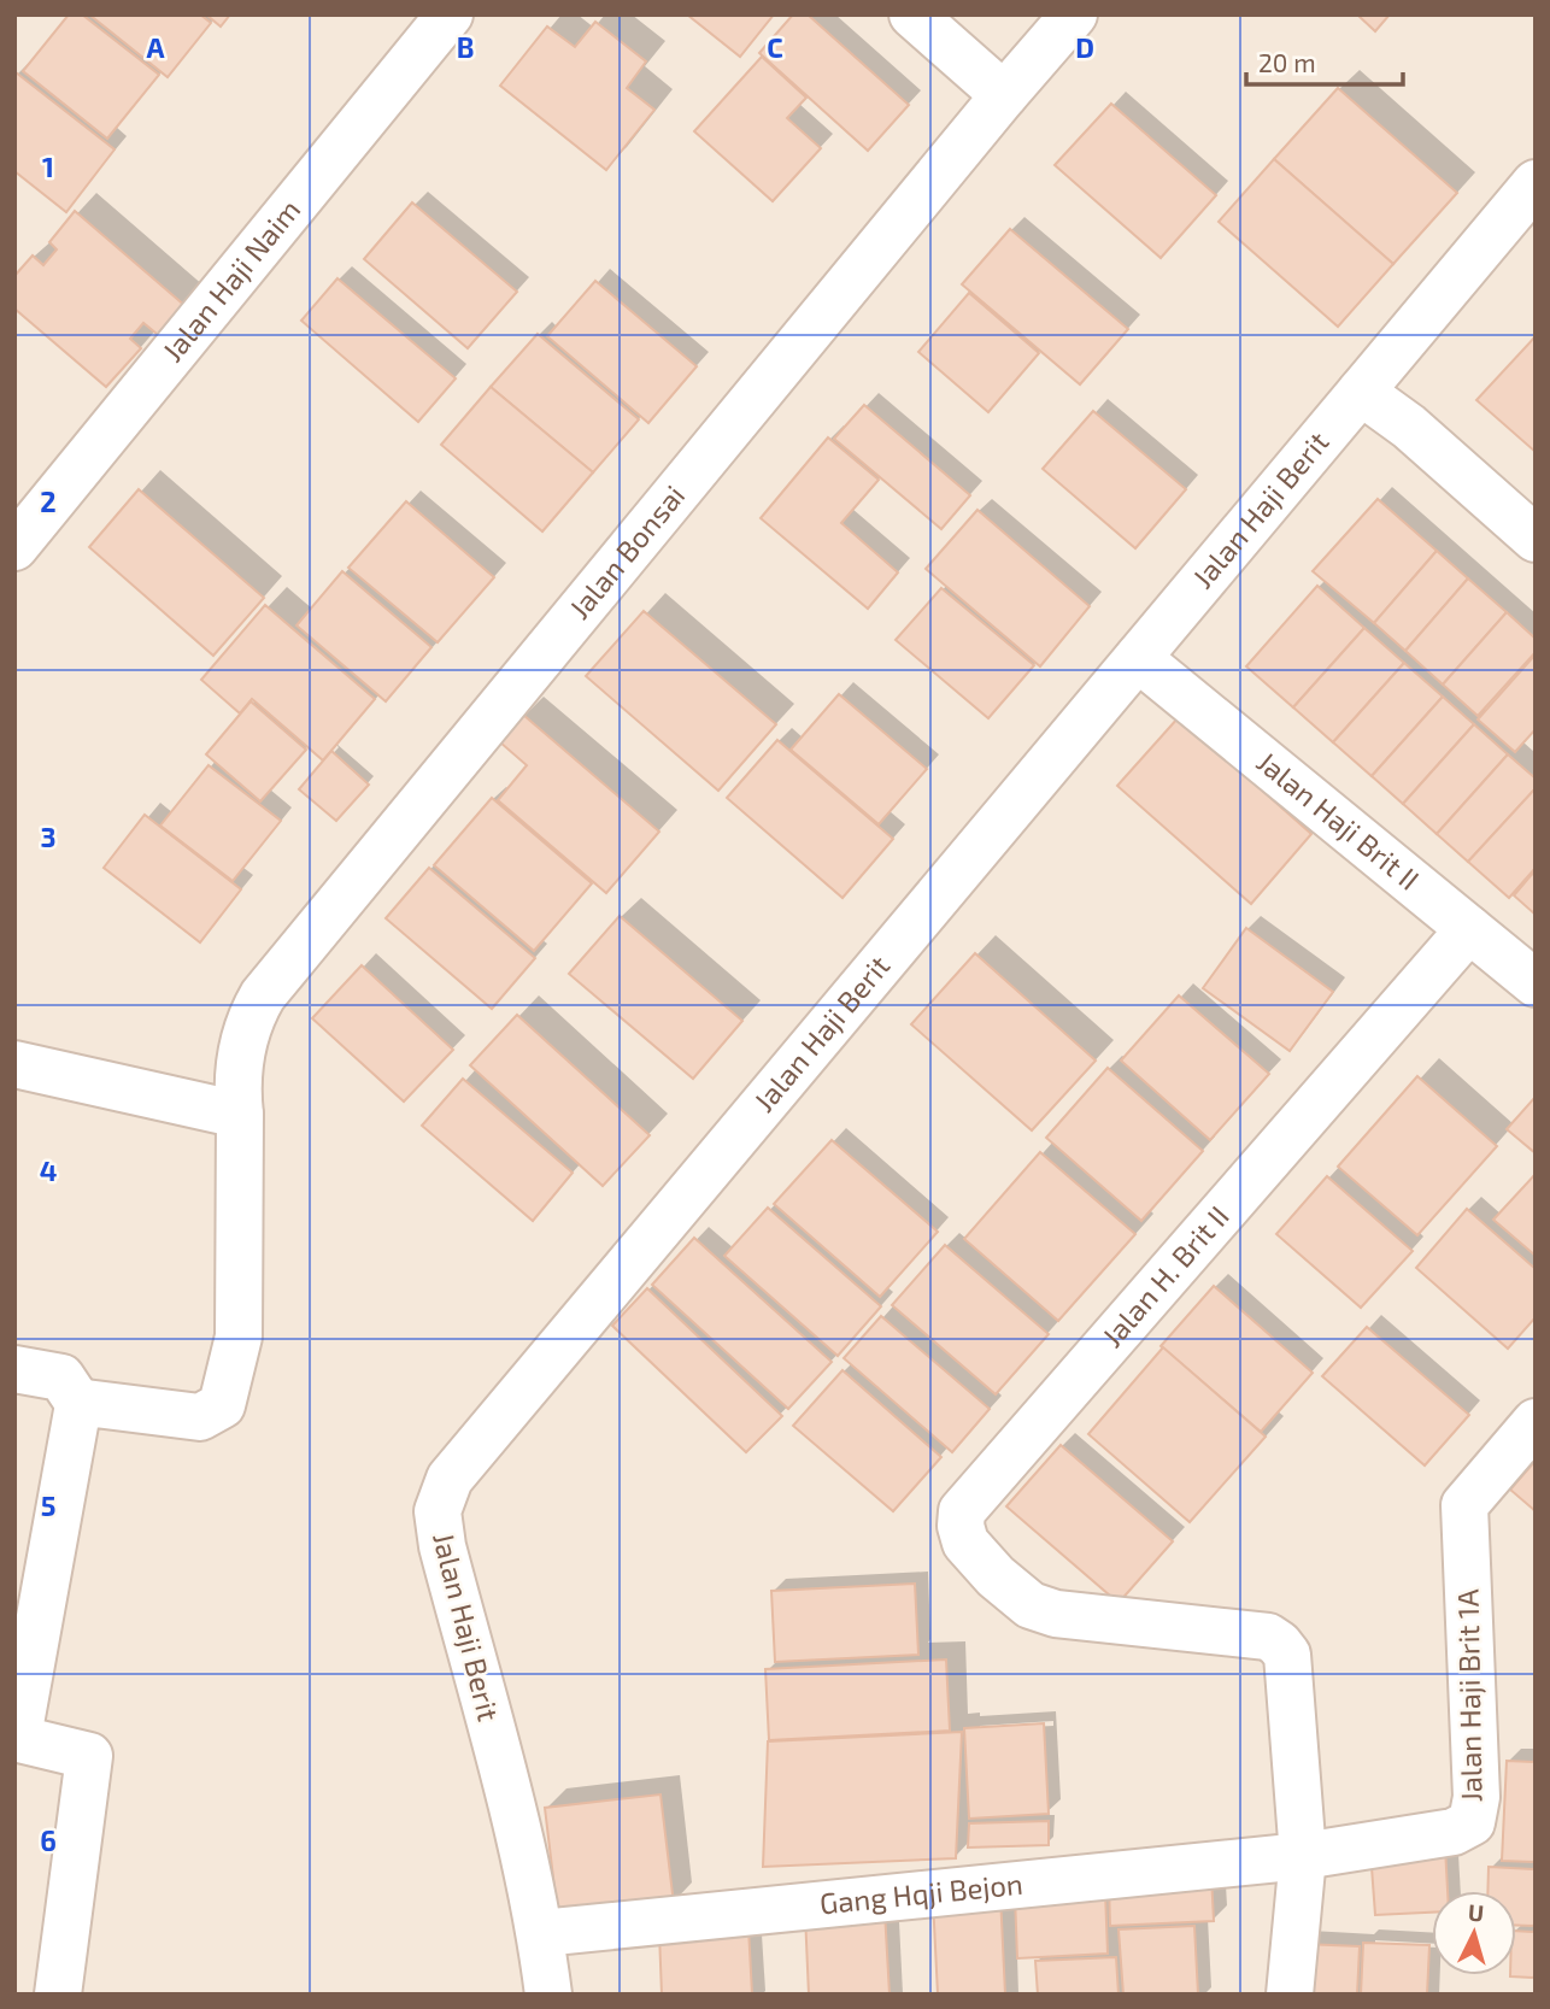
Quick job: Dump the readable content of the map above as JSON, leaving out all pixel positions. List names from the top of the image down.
{
  "streets": {
    "street": [
      "Jalan Haji Naim",
      "Jalan Haji Berit",
      "Jalan Bonsai",
      "Jalan Haji Brit II",
      "Jalan H. Brit II",
      "Jalan Haji Brit 1A",
      "Gang Hqji Bejon"
    ]
  },
  "crossings": [
    ["Jalan Haji Berit", "Jalan Haji Brit II"],
    ["Jalan Haji Berit", "Gang Hqji Bejon"],
    ["Jalan Haji Brit II", "Jalan H. Brit II"],
    ["Jalan H. Brit II", "Jalan Haji Brit 1A"],
    ["Jalan H. Brit II", "Gang Hqji Bejon"],
    ["Jalan Haji Brit 1A", "Gang Hqji Bejon"]
  ],
  "scale_bar": "20 m",
  "north": "top",
  "grid": {
    "columns": [
      "A",
      "B",
      "C",
      "D"
    ],
    "rows": [
      "1",
      "2",
      "3",
      "4",
      "5",
      "6"
    ]
  }
}
